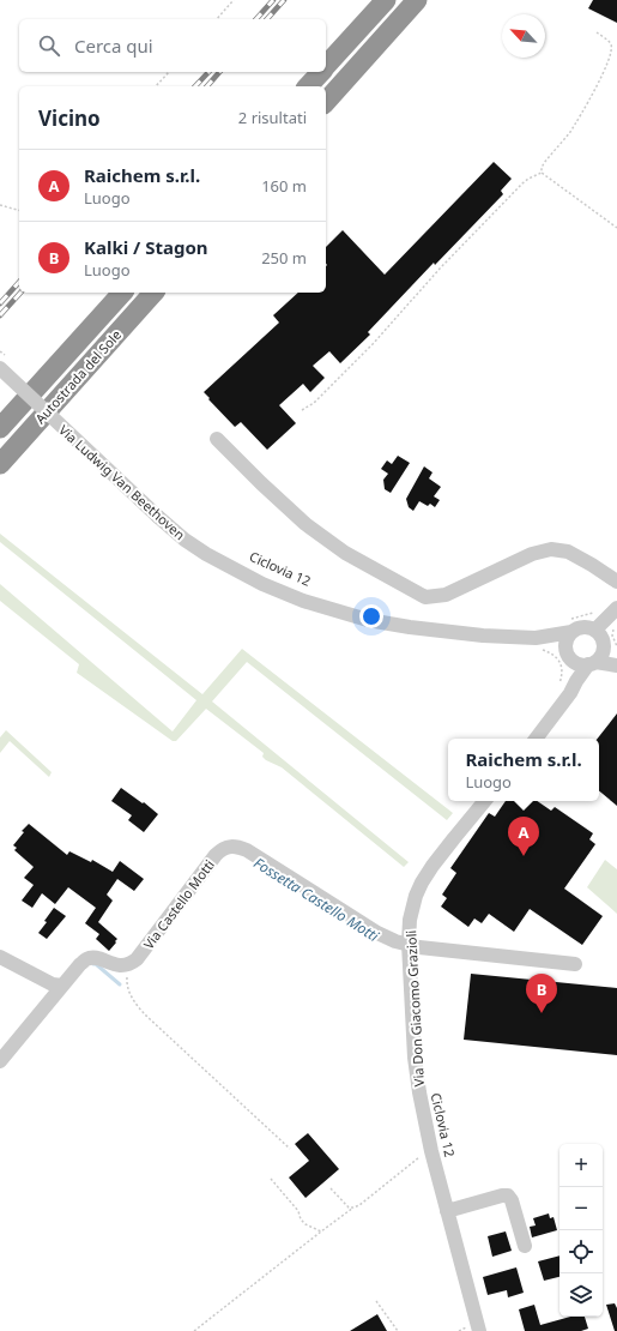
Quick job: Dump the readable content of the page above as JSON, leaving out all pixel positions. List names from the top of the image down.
{
  "streets": {
    "highway": ["Autostrada del Sole"],
    "street": ["Via Ludwig Van Beethoven", "Via Castello Motti", "Via Don Giacomo Grazioli"]
  },
  "crossings": [
    ["Via Castello Motti", "Via Don Giacomo Grazioli"]
  ],
  "water": ["Fossetta Castello Motti"],
  "north": "top left",
  "page": {
    "search": "Cerca qui",
    "heading": ["Vicino", "2 risultati"],
    "list": [
      {
        "mark": "A",
        "name": "Raichem s.r.l.",
        "note": "Luogo",
        "value": "160 m"
      },
      {
        "mark": "B",
        "name": "Kalki / Stagon",
        "note": "Luogo",
        "value": "250 m"
      }
    ],
    "popup": ["Raichem s.r.l.", "Luogo"],
    "pins": ["A", "B"],
    "map_buttons": ["+", "−"]
  }
}
